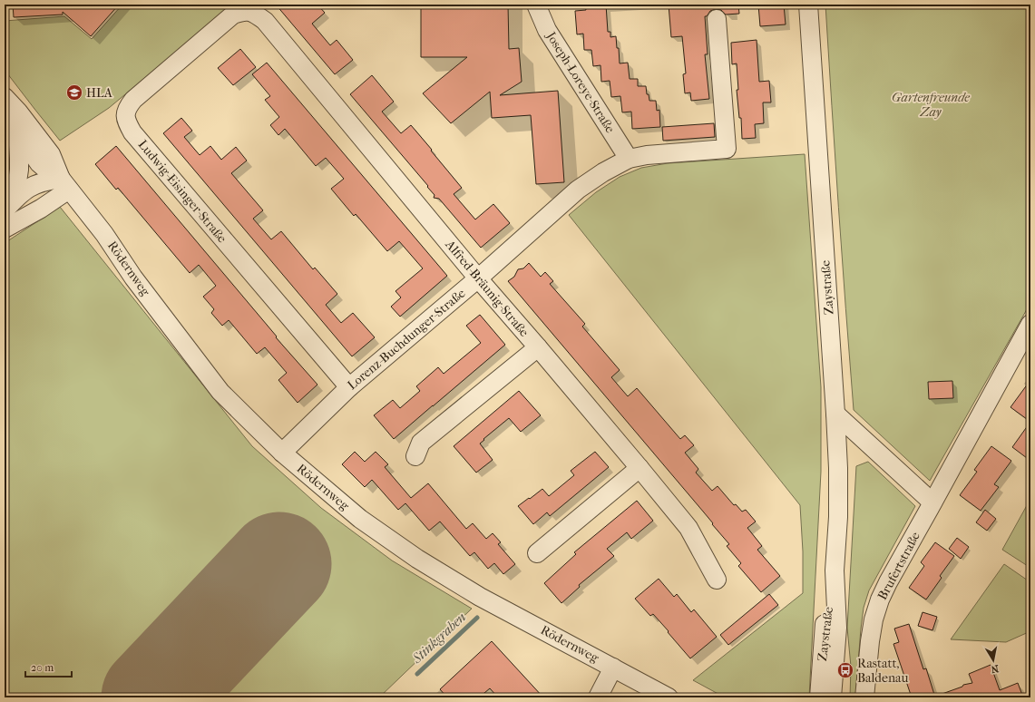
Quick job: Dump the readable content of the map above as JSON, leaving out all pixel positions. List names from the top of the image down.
{
  "streets": {
    "street": [
      "Joseph-Loreye-Straße",
      "Ludwig-Eisinger-Straße",
      "Rödernweg",
      "Zaystraße",
      "Alfred-Bräunig-Straße",
      "Lorenz-Buchdunger-Straße",
      "Brufertstraße"
    ]
  },
  "crossings": [
    ["Joseph-Loreye-Straße", "Lorenz-Buchdunger-Straße"],
    ["Ludwig-Eisinger-Straße", "Alfred-Bräunig-Straße"],
    ["Ludwig-Eisinger-Straße", "Lorenz-Buchdunger-Straße"],
    ["Rödernweg", "Lorenz-Buchdunger-Straße"],
    ["Alfred-Bräunig-Straße", "Lorenz-Buchdunger-Straße"]
  ],
  "water": ["Stinkgraben"],
  "parks": ["Gartenfreunde Zay"],
  "places": {
    "school or university": ["HLA"],
    "bus stop": ["Rastatt, Baldenau"]
  },
  "scale_bar": "20 m",
  "north": "bottom"
}
